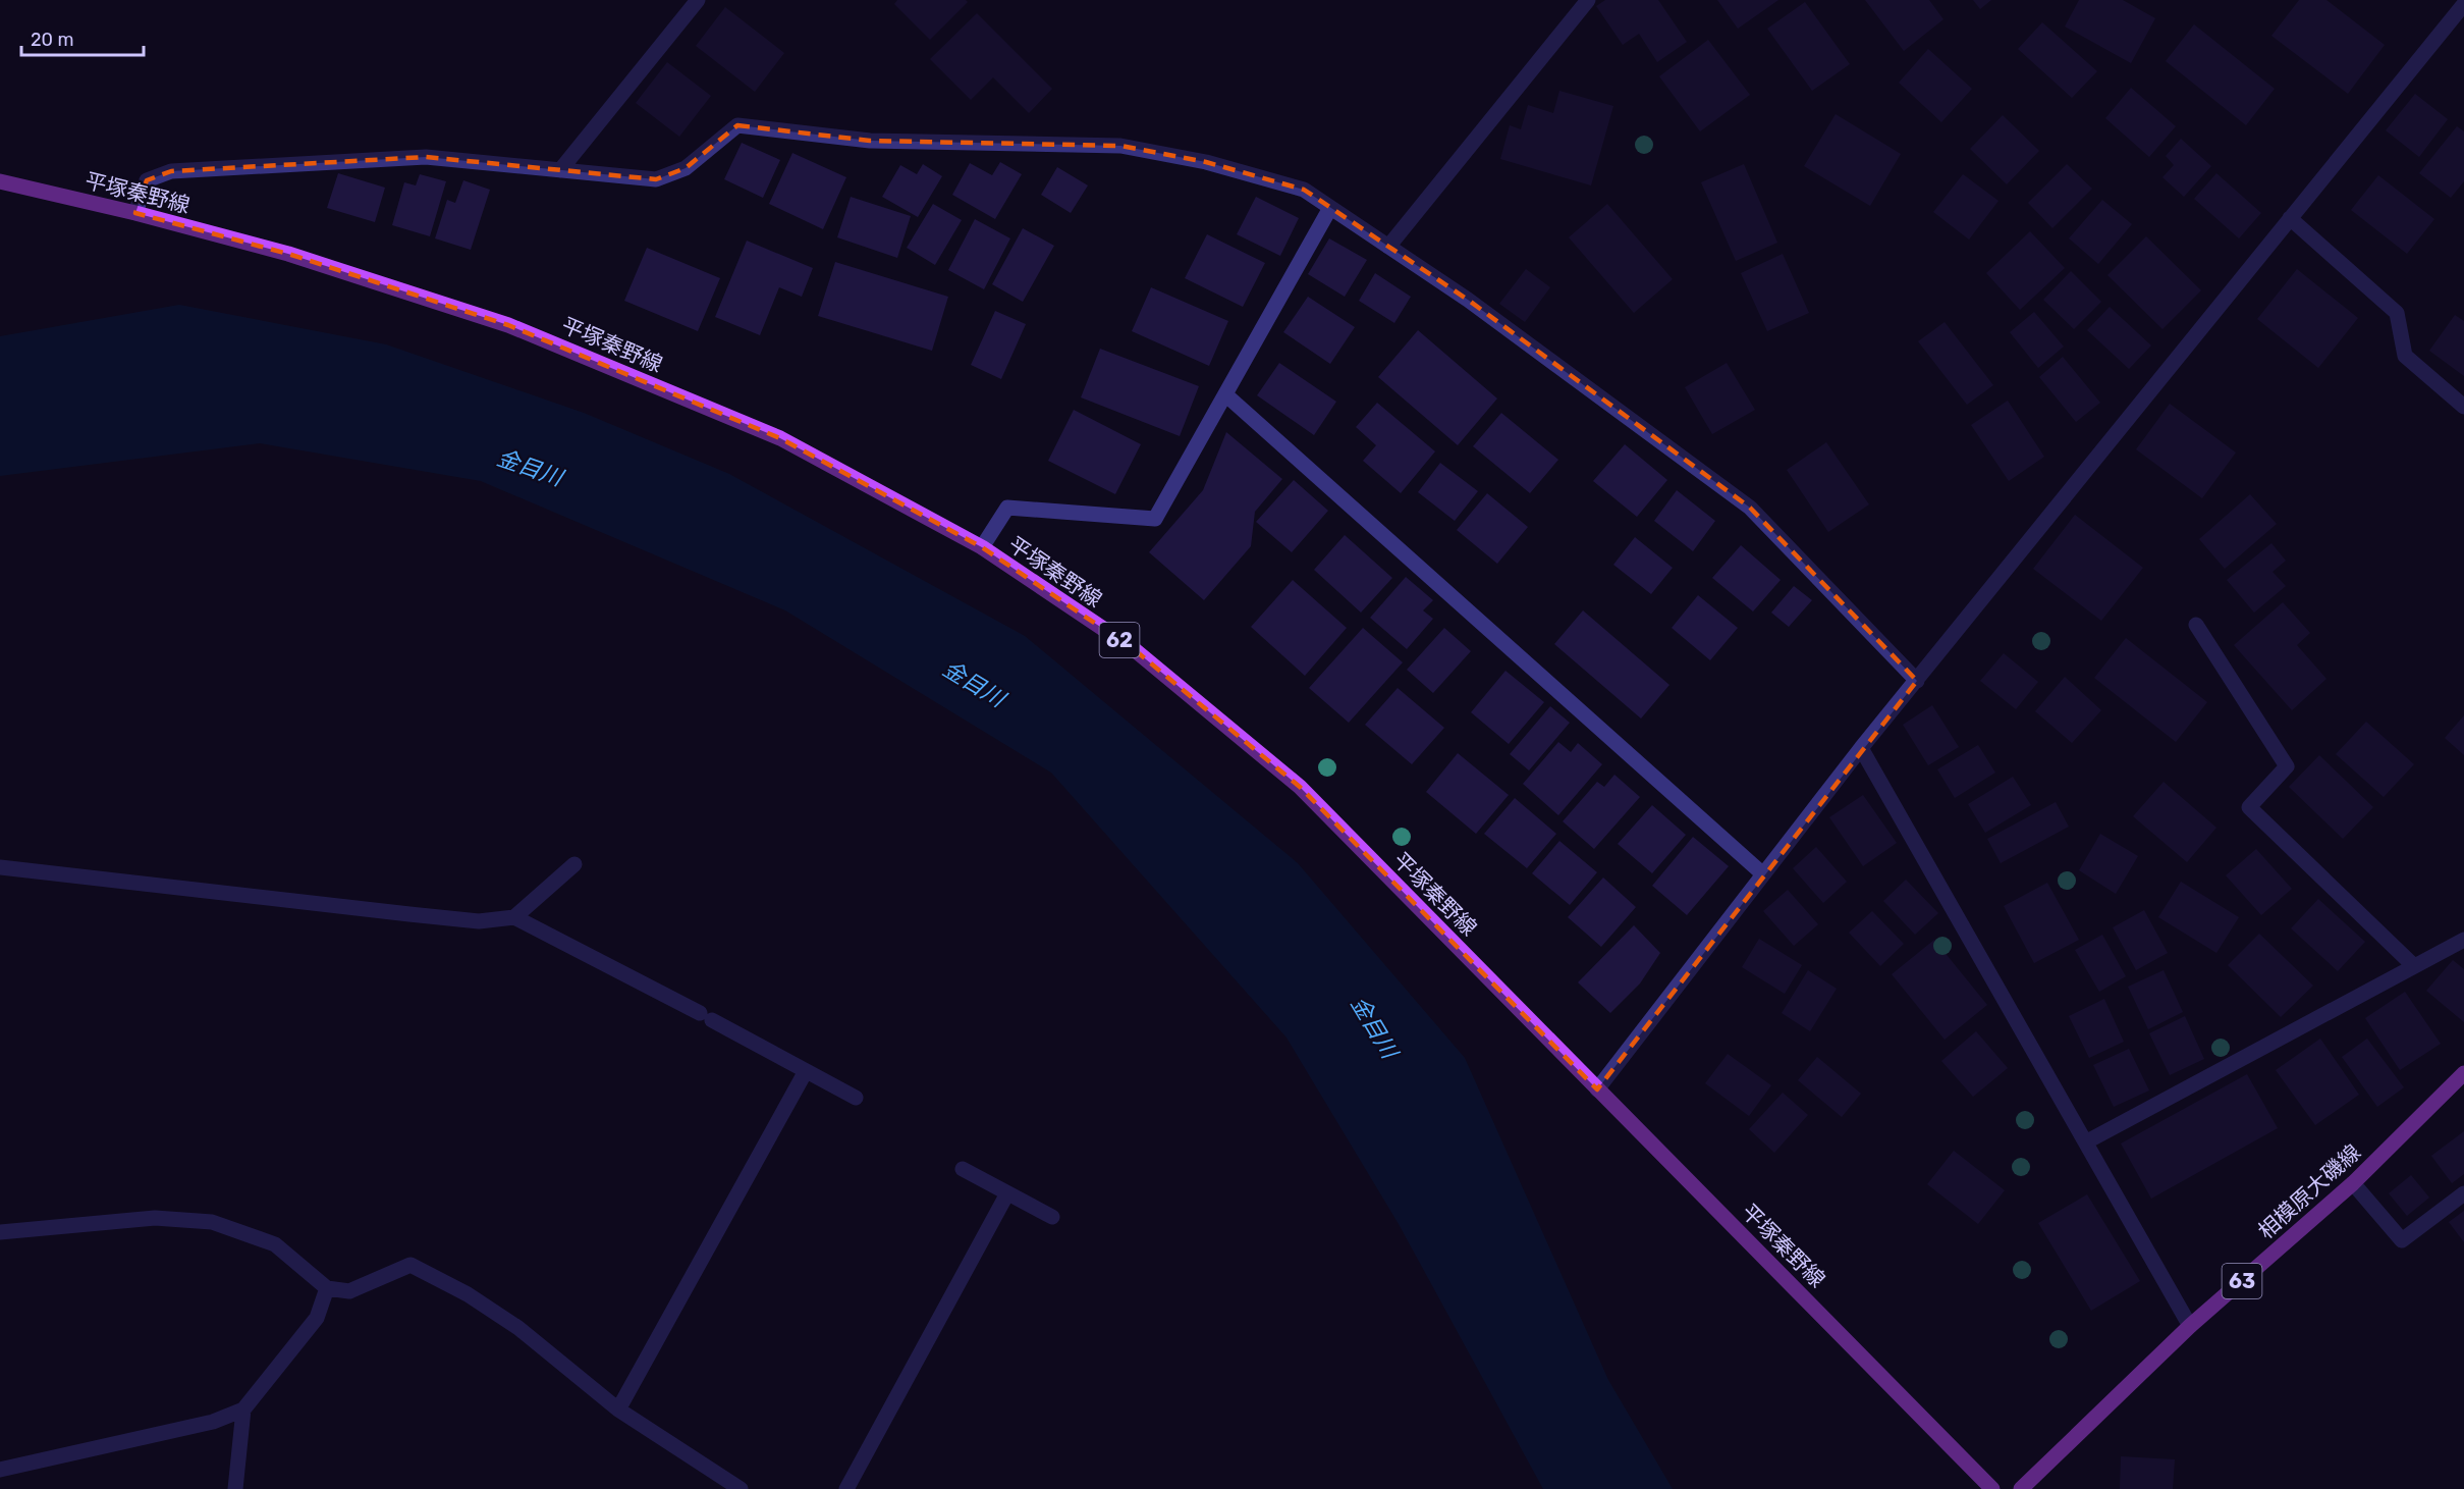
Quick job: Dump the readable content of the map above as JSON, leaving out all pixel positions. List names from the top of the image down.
{
  "streets": {
    "main road": [
      "平塚秦野線",
      "62",
      "相模原大磯線",
      "63"
    ]
  },
  "water": ["金目川"],
  "scale_bar": "20 m"
}
